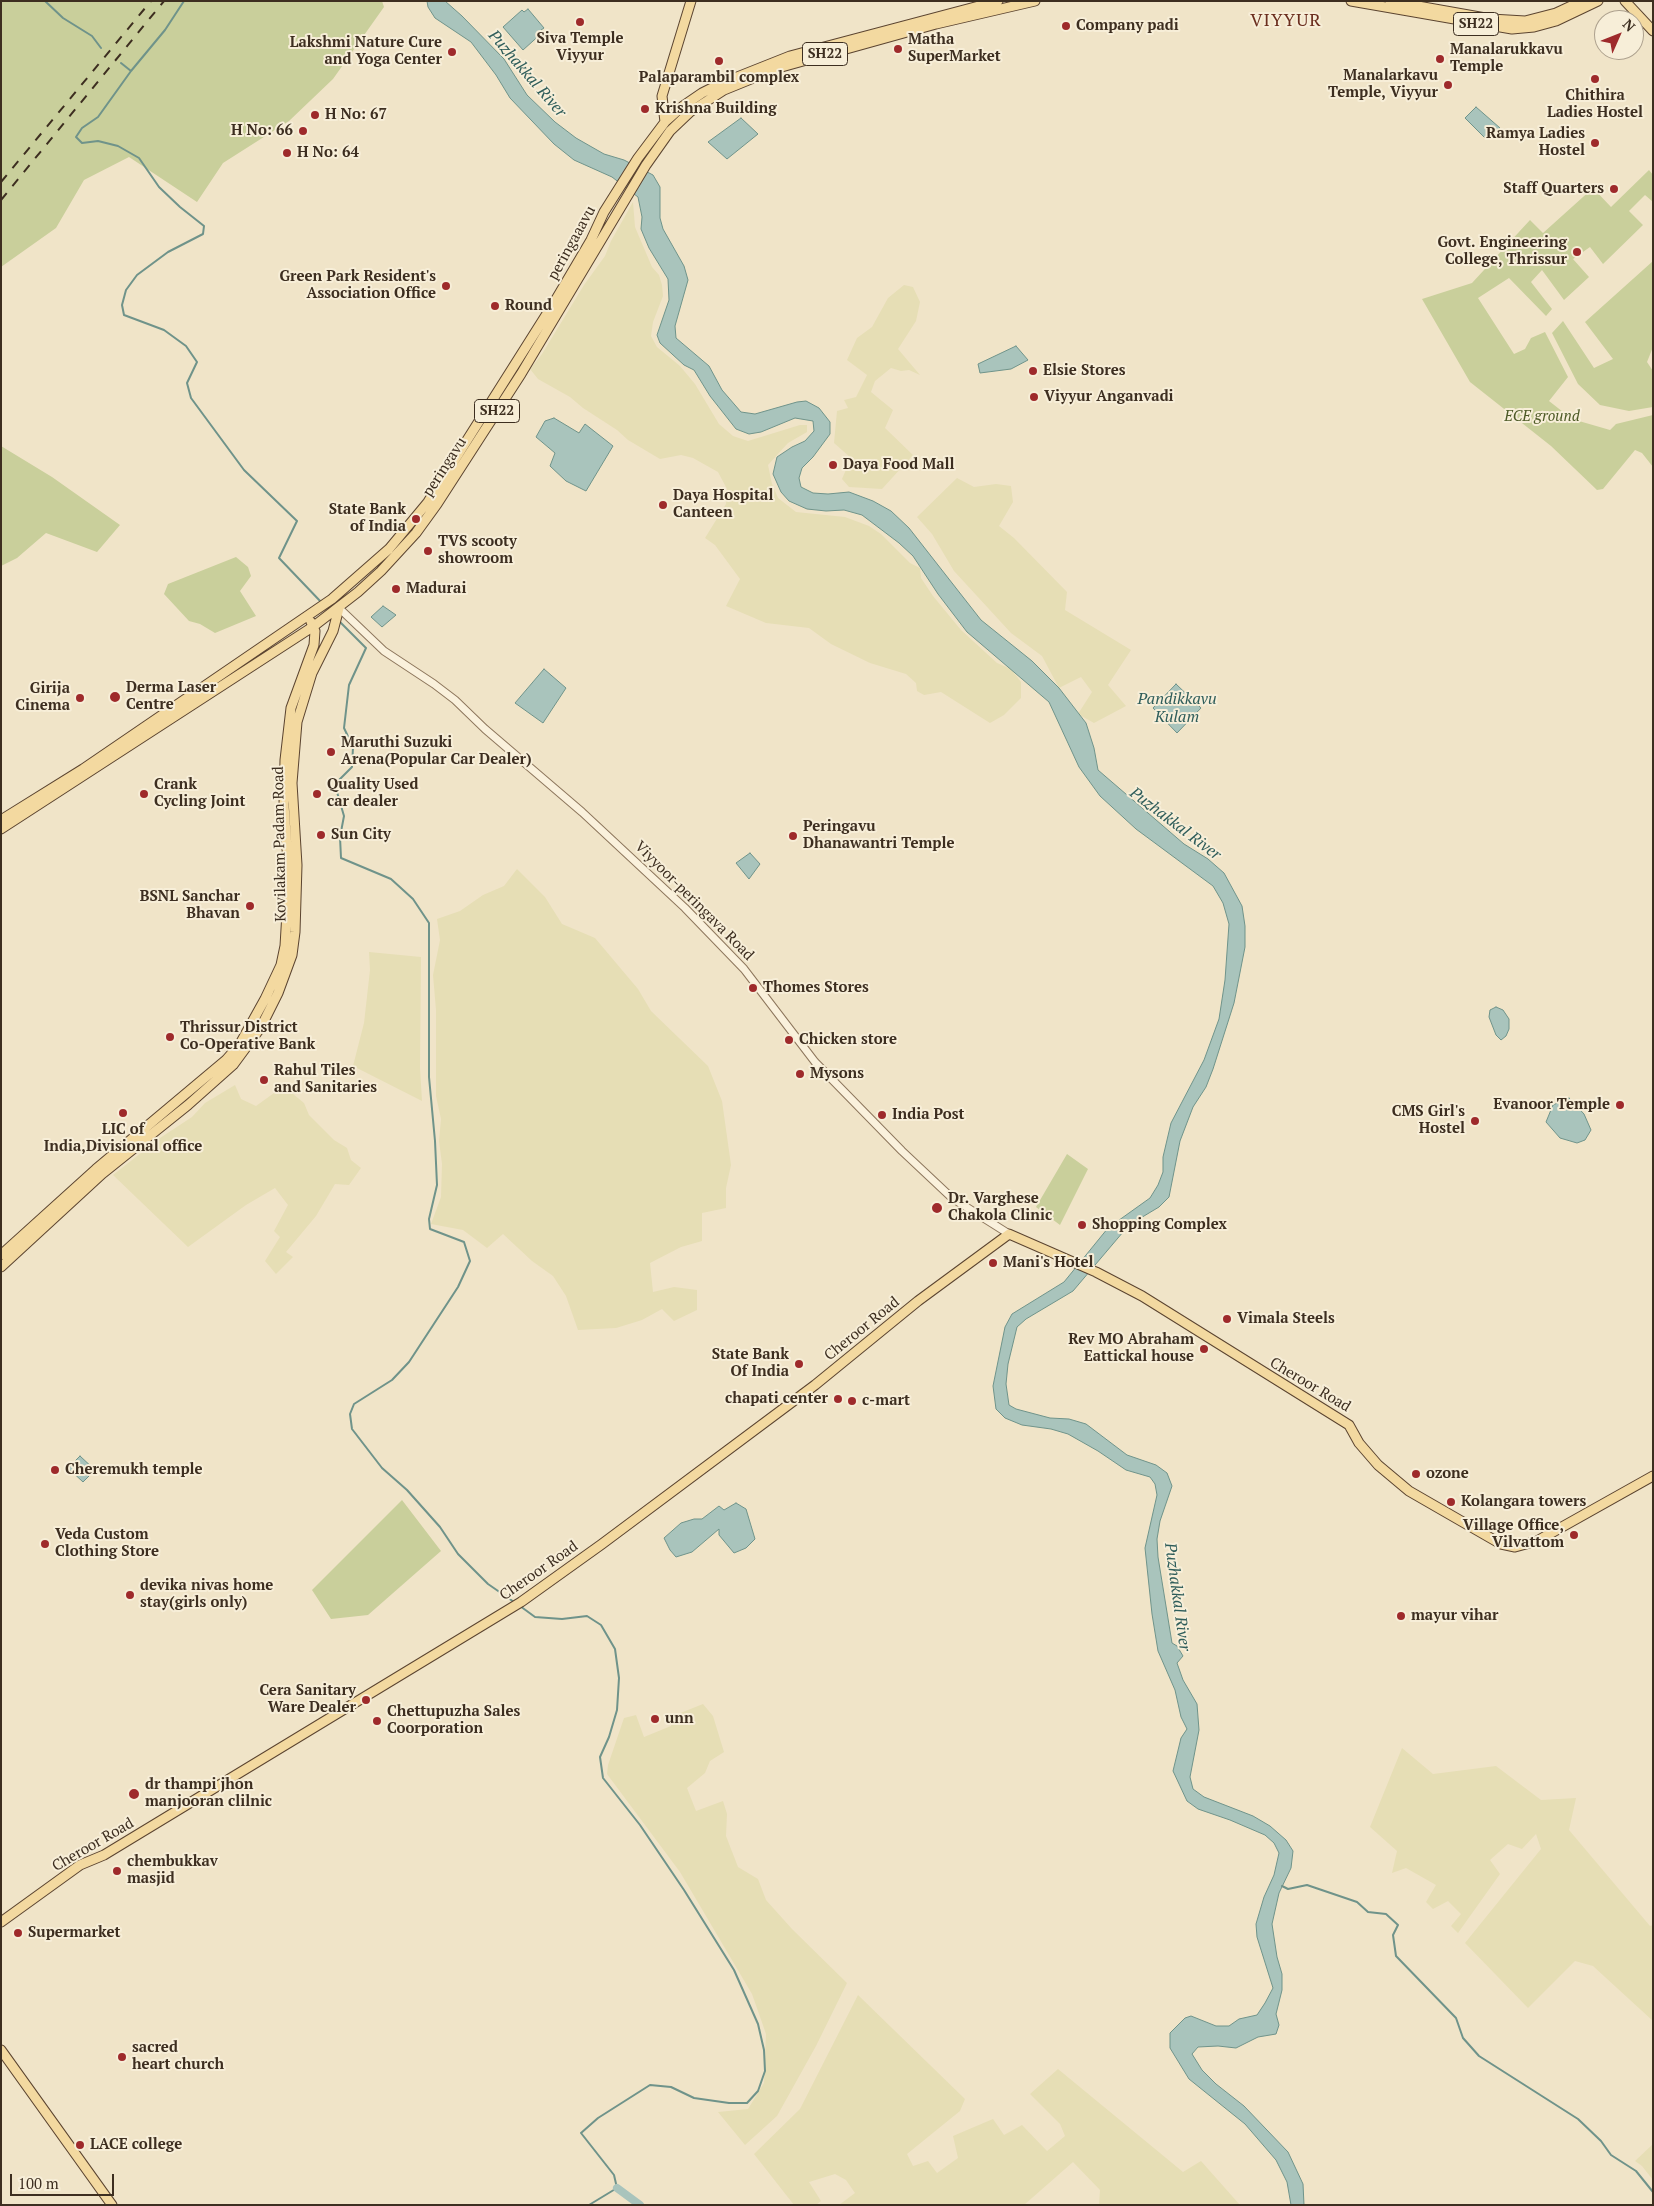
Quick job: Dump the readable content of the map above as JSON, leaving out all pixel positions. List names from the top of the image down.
{
  "streets": {
    "main road": [
      "SH22",
      "peringaaavu",
      "peringavu",
      "Kovilakam Padam Road",
      "Cheroor Road"
    ],
    "street": ["Viyyoor-peringava Road"]
  },
  "crossings": [
    ["SH22", "peringaaavu"],
    ["SH22", "peringavu"],
    ["peringaaavu", "peringavu"],
    ["peringavu", "Kovilakam Padam Road"],
    ["peringavu", "Viyyoor-peringava Road"],
    ["Kovilakam Padam Road", "Viyyoor-peringava Road"],
    ["Viyyoor-peringava Road", "Cheroor Road"]
  ],
  "districts": ["VIYYUR"],
  "water": ["Puzhakkal River", "Pandikkavu Kulam"],
  "parks": ["ECE ground"],
  "places": [
    "Siva Temple Viyyur",
    "Company padi",
    "Matha SuperMarket",
    "Lakshmi Nature Cure and Yoga Center",
    "Manalarukkavu Temple",
    "Palaparambil complex",
    "Chithira Ladies Hostel",
    "Manalarkavu Temple, Viyyur",
    "Krishna Building",
    "H No: 67",
    "H No: 66",
    "Ramya Ladies Hostel",
    "H No: 64",
    "Staff Quarters",
    "Govt. Engineering College, Thrissur",
    "Green Park Resident's Association Office",
    "Round",
    "Elsie Stores",
    "Viyyur Anganvadi",
    "Daya Food Mall",
    "Daya Hospital Canteen",
    "State Bank of India",
    "TVS scooty showroom",
    "Madurai",
    "Derma Laser Centre",
    "Girija Cinema",
    "Maruthi Suzuki Arena(Popular Car Dealer)",
    "Crank Cycling Joint",
    "Quality Used car dealer",
    "Sun City",
    "Peringavu Dhanawantri Temple",
    "BSNL Sanchar Bhavan",
    "Thomes Stores",
    "Thrissur District Co-Operative Bank",
    "Chicken store",
    "Mysons",
    "Rahul Tiles and Sanitaries",
    "Evanoor Temple",
    "LIC of India,Divisional office",
    "India Post",
    "CMS Girl's Hostel",
    "Dr. Varghese Chakola Clinic",
    "Shopping Complex",
    "Mani's Hotel",
    "Vimala Steels",
    "Rev MO Abraham Eattickal house",
    "State Bank Of India",
    "chapati center",
    "c-mart",
    "Cheremukh temple",
    "ozone",
    "Kolangara towers",
    "Village Office, Vilvattom",
    "Veda Custom Clothing Store",
    "devika nivas home stay(girls only)",
    "mayur vihar",
    "Cera Sanitary Ware Dealer",
    "unn",
    "Chettupuzha Sales Coorporation",
    "dr thampi jhon manjooran clilnic",
    "chembukkav masjid",
    "Supermarket",
    "sacred heart church",
    "LACE college"
  ],
  "scale_bar": "100 m",
  "north": "top right"
}
